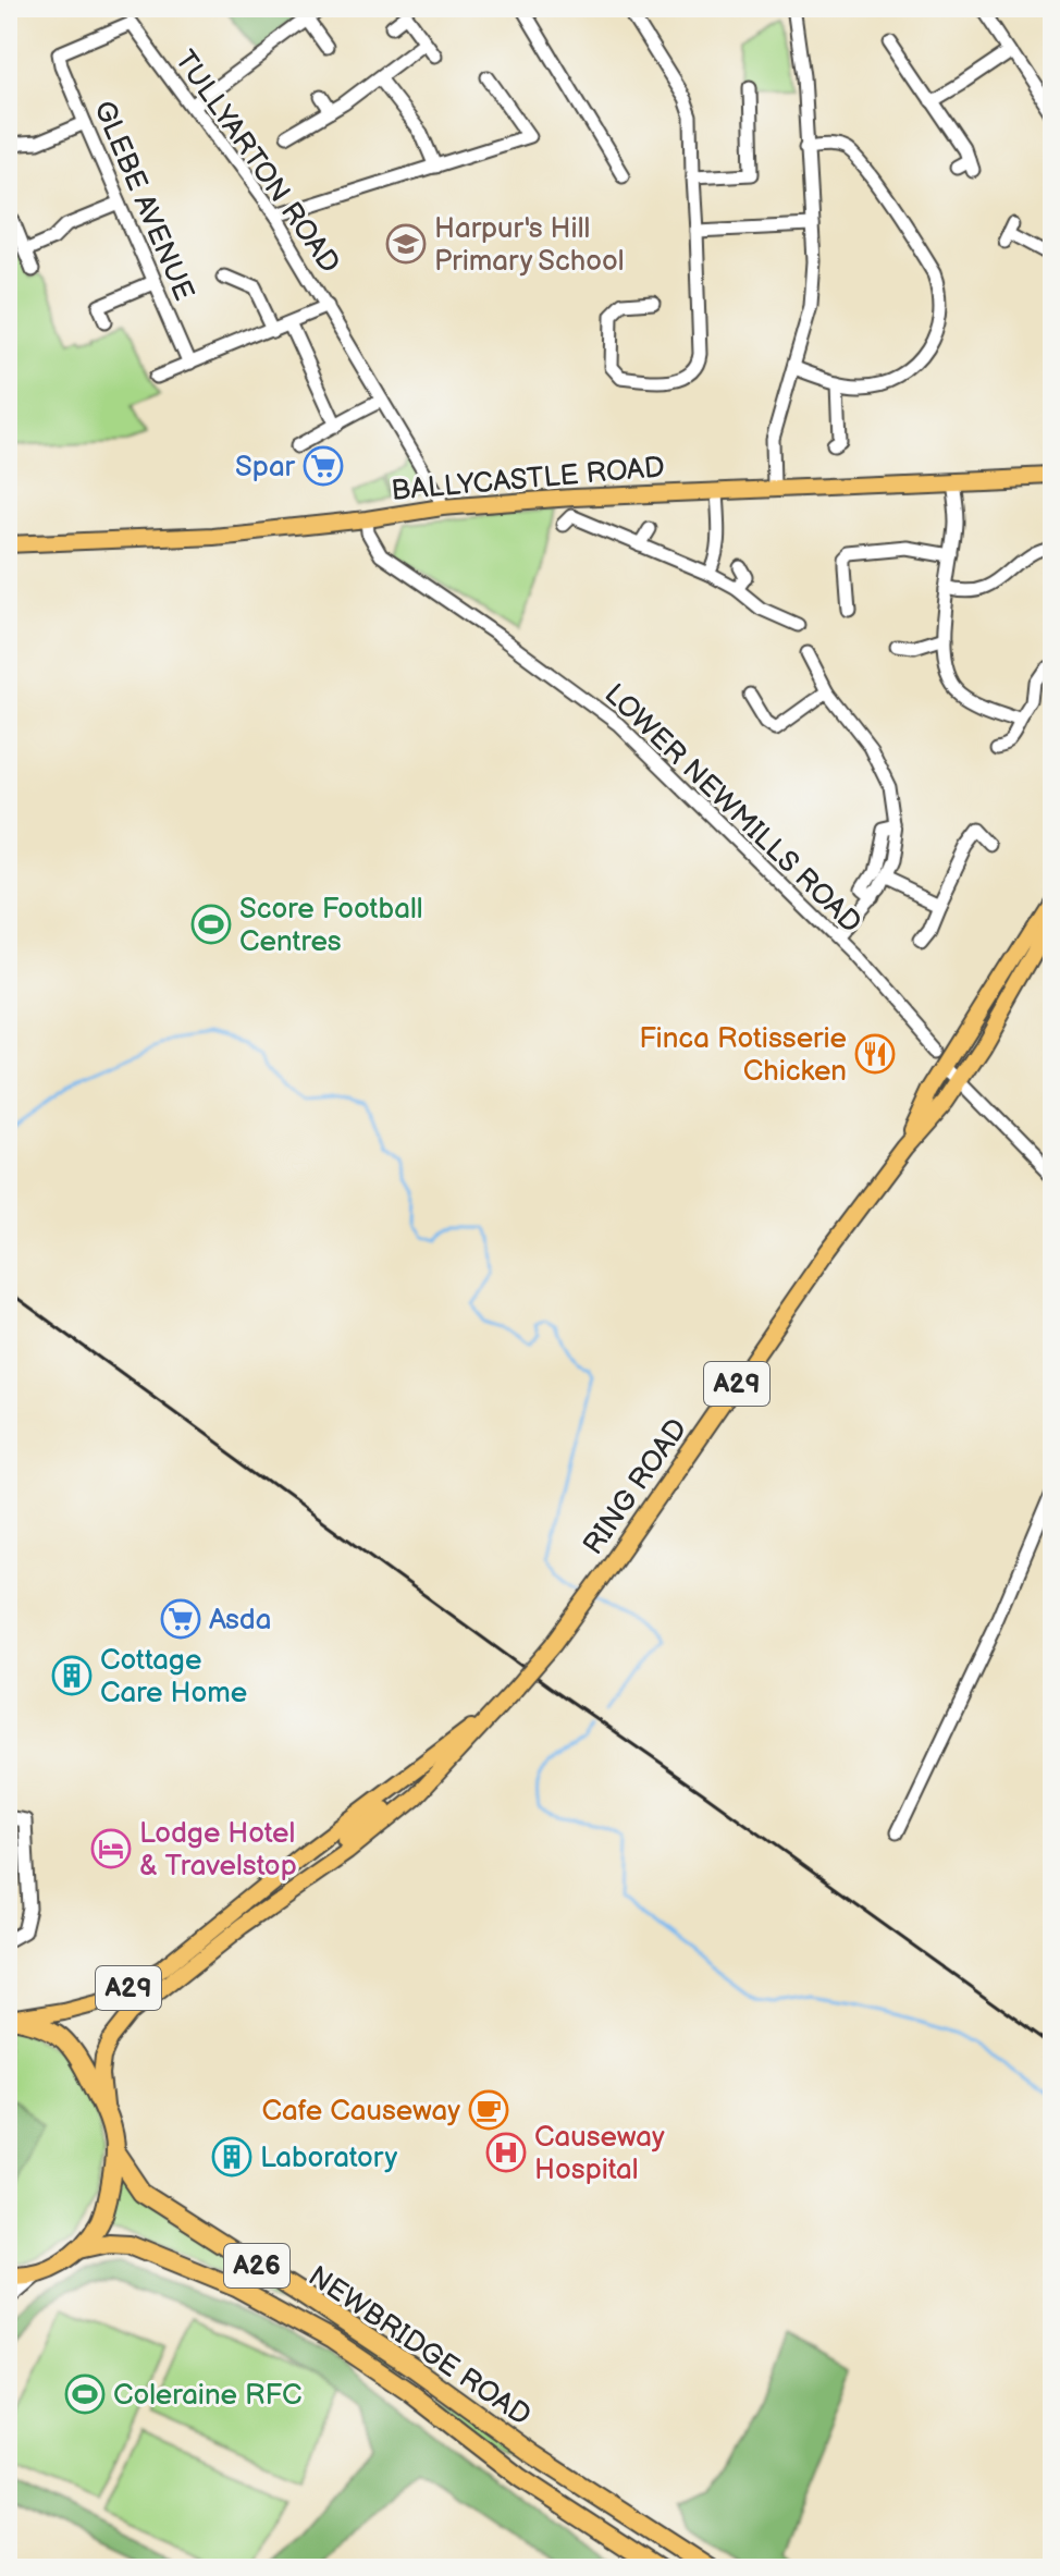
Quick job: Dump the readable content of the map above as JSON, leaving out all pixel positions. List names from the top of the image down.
{
  "streets": {
    "highway": ["A29", "A26", "NEWBRIDGE ROAD"],
    "main road": ["BALLYCASTLE ROAD", "RING ROAD"],
    "street": ["TULLYARTON ROAD", "GLEBE AVENUE", "LOWER NEWMILLS ROAD"]
  },
  "crossings": [
    ["TULLYARTON ROAD", "GLEBE AVENUE"],
    ["TULLYARTON ROAD", "BALLYCASTLE ROAD"],
    ["BALLYCASTLE ROAD", "LOWER NEWMILLS ROAD"],
    ["A29", "RING ROAD"],
    ["A29", "NEWBRIDGE ROAD"]
  ],
  "places": {
    "school or university": ["Harpur's Hill Primary School"],
    "supermarket": ["Spar", "Asda"],
    "sports": ["Score Football Centres", "Coleraine RFC"],
    "restaurant": ["Finca Rotisserie Chicken"],
    "building": ["Cottage Care Home", "Laboratory"],
    "hotel": ["Lodge Hotel & Travelstop"],
    "cafe": ["Cafe Causeway"],
    "hospital": ["Causeway Hospital"]
  }
}
